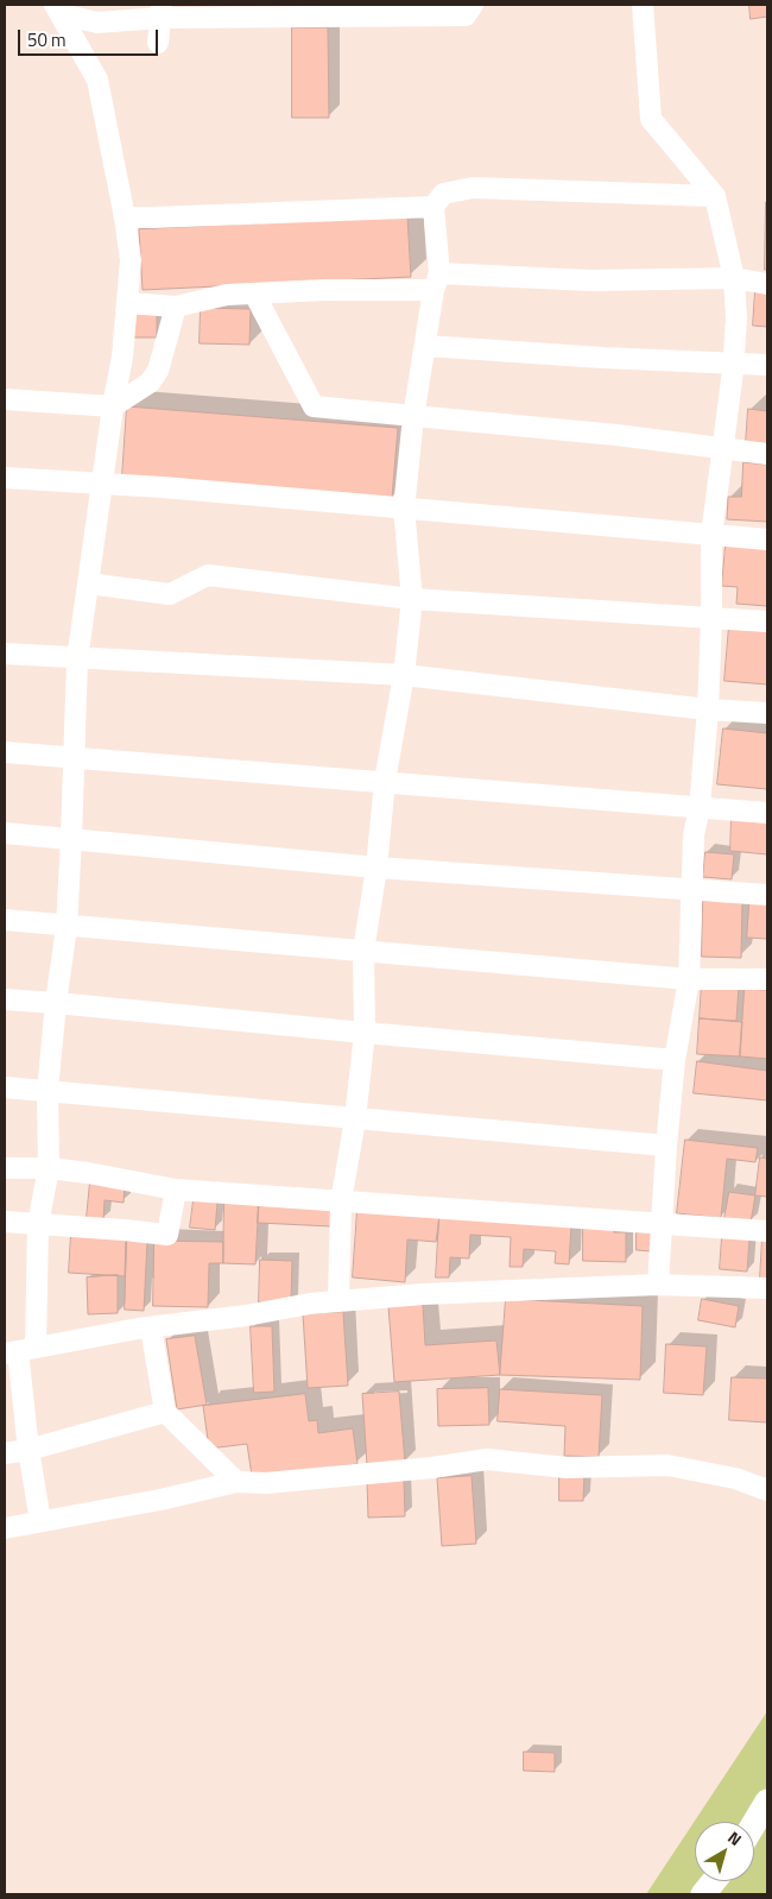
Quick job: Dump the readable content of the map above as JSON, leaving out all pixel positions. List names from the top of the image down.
{
  "scale_bar": "50 m",
  "north": "top right"
}
